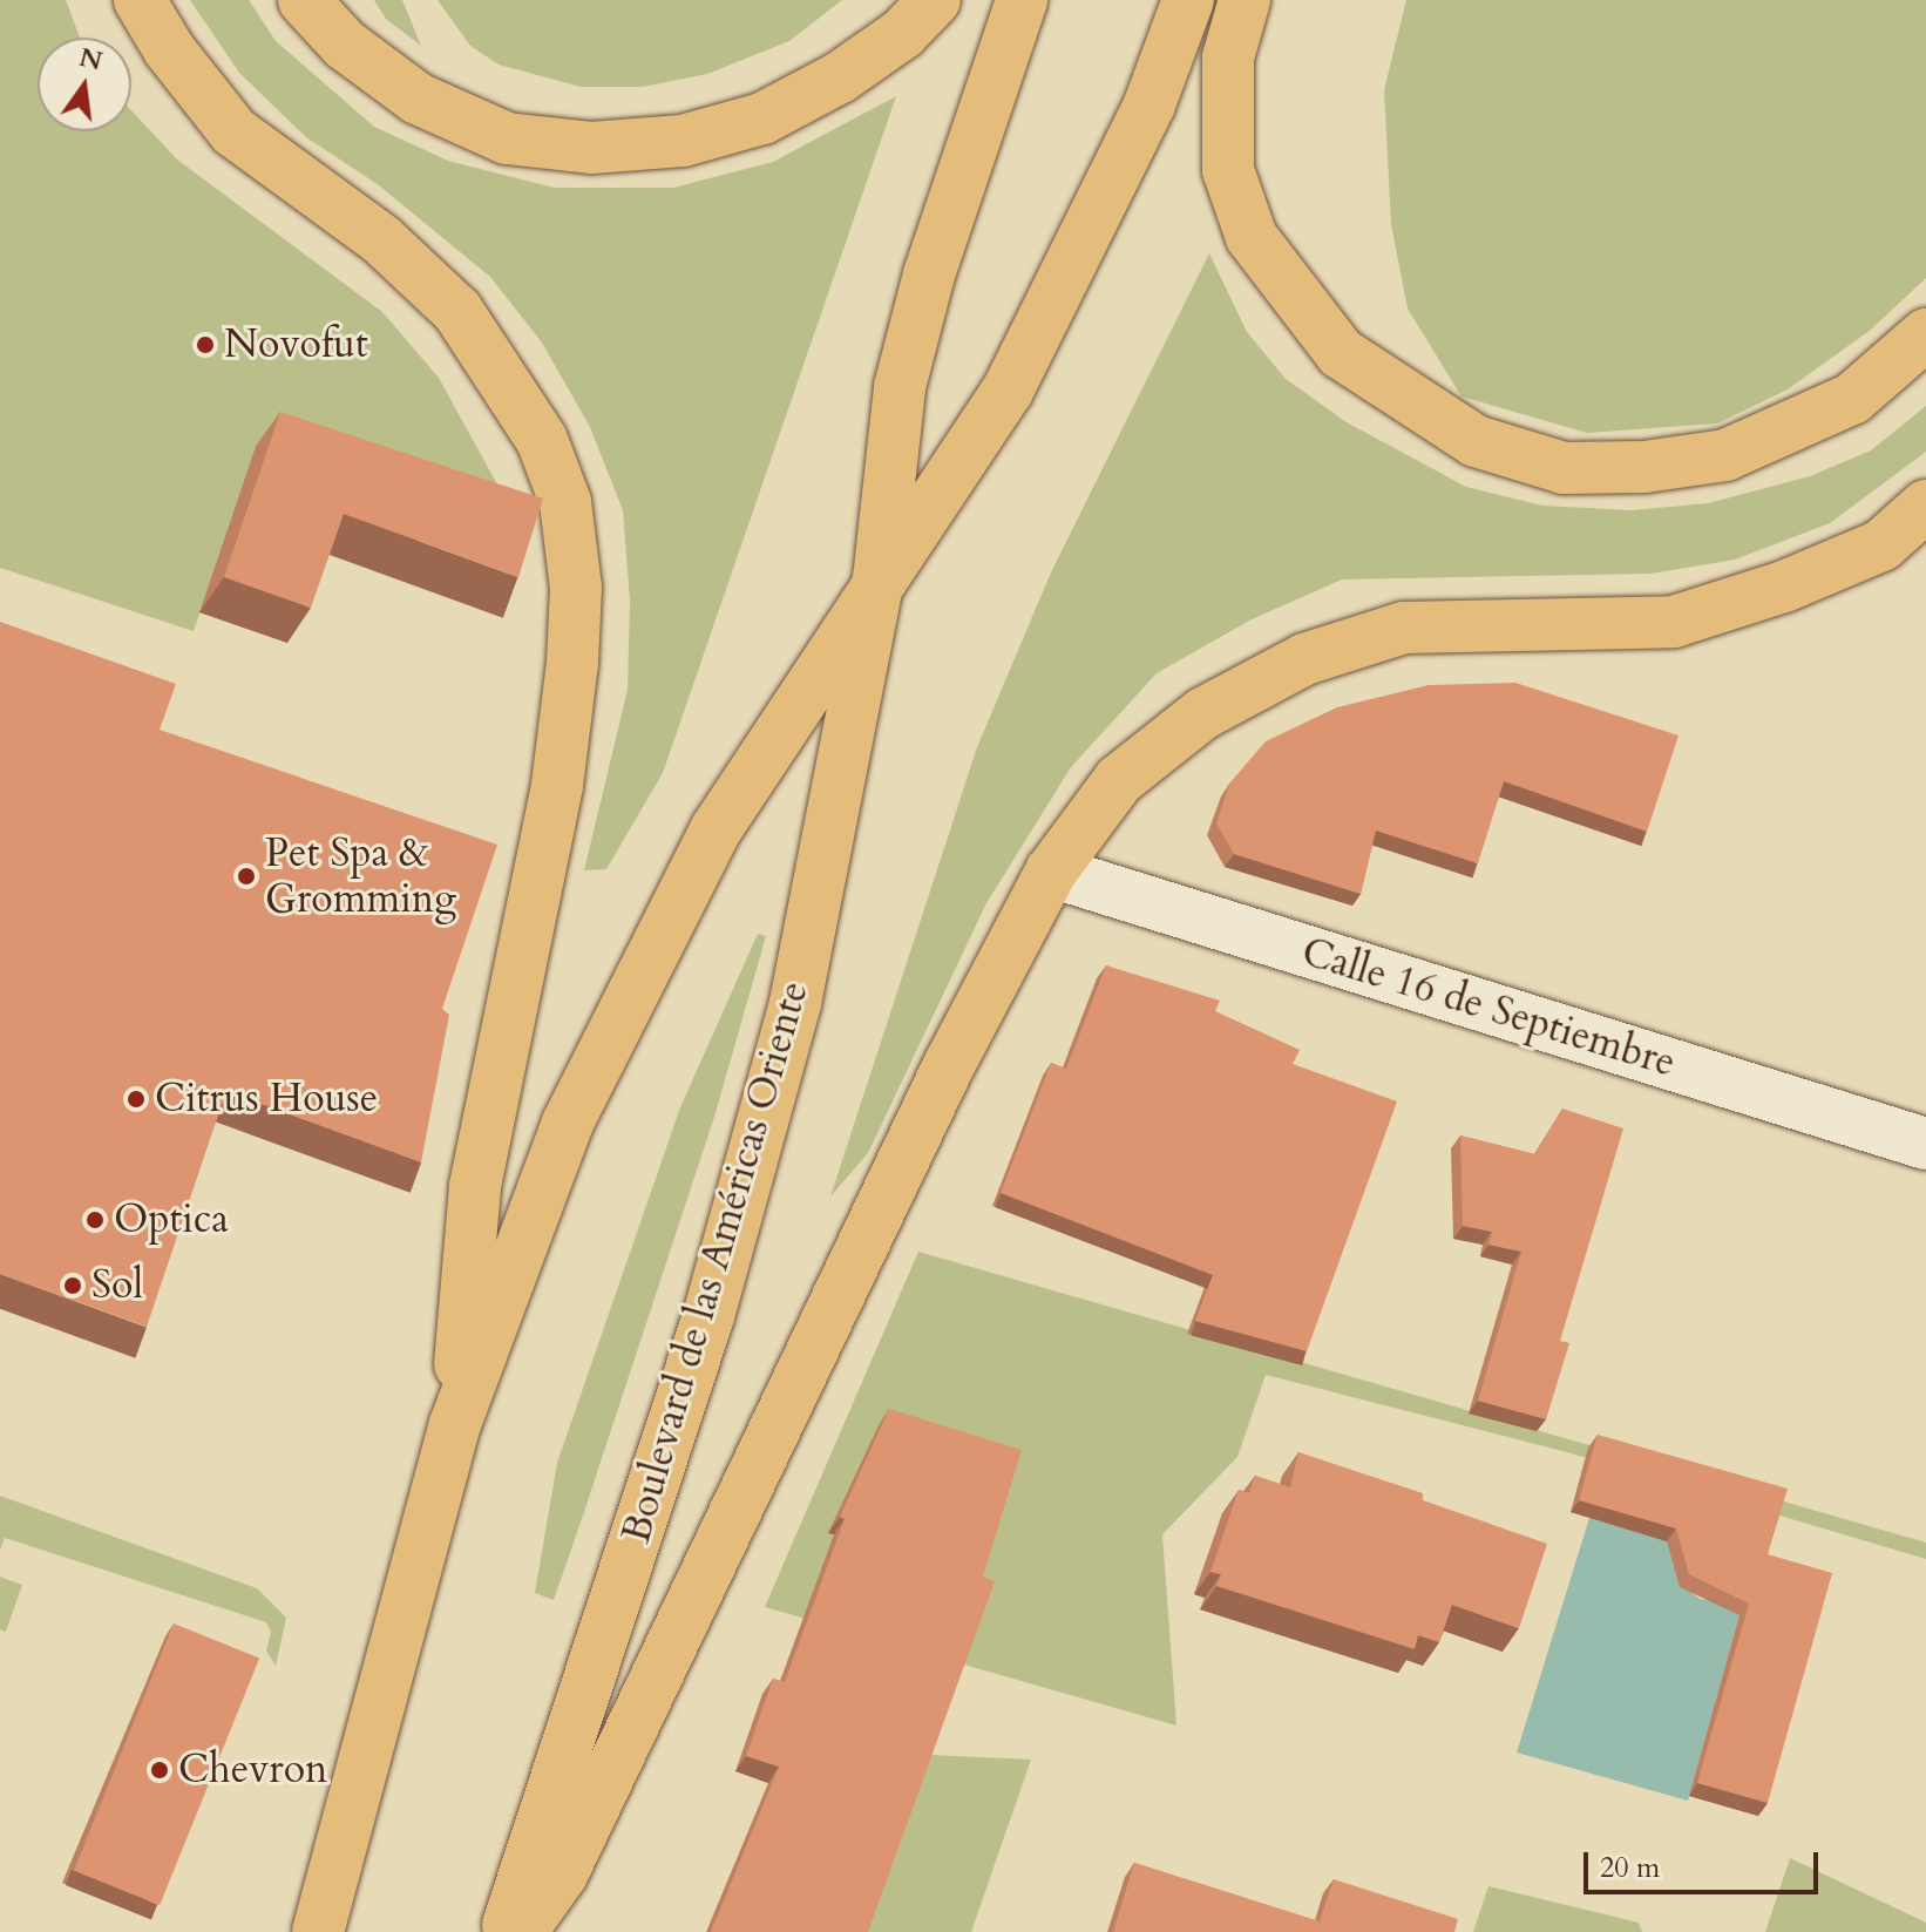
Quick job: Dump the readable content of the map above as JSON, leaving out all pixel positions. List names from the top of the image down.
{
  "streets": {
    "main road": ["Boulevard de las Américas Oriente"],
    "street": ["Calle 16 de Septiembre"]
  },
  "places": [
    "Novofut",
    "Pet Spa & Gromming",
    "Citrus House",
    "Optica",
    "Sol",
    "Chevron"
  ],
  "scale_bar": "20 m",
  "north": "top"
}
